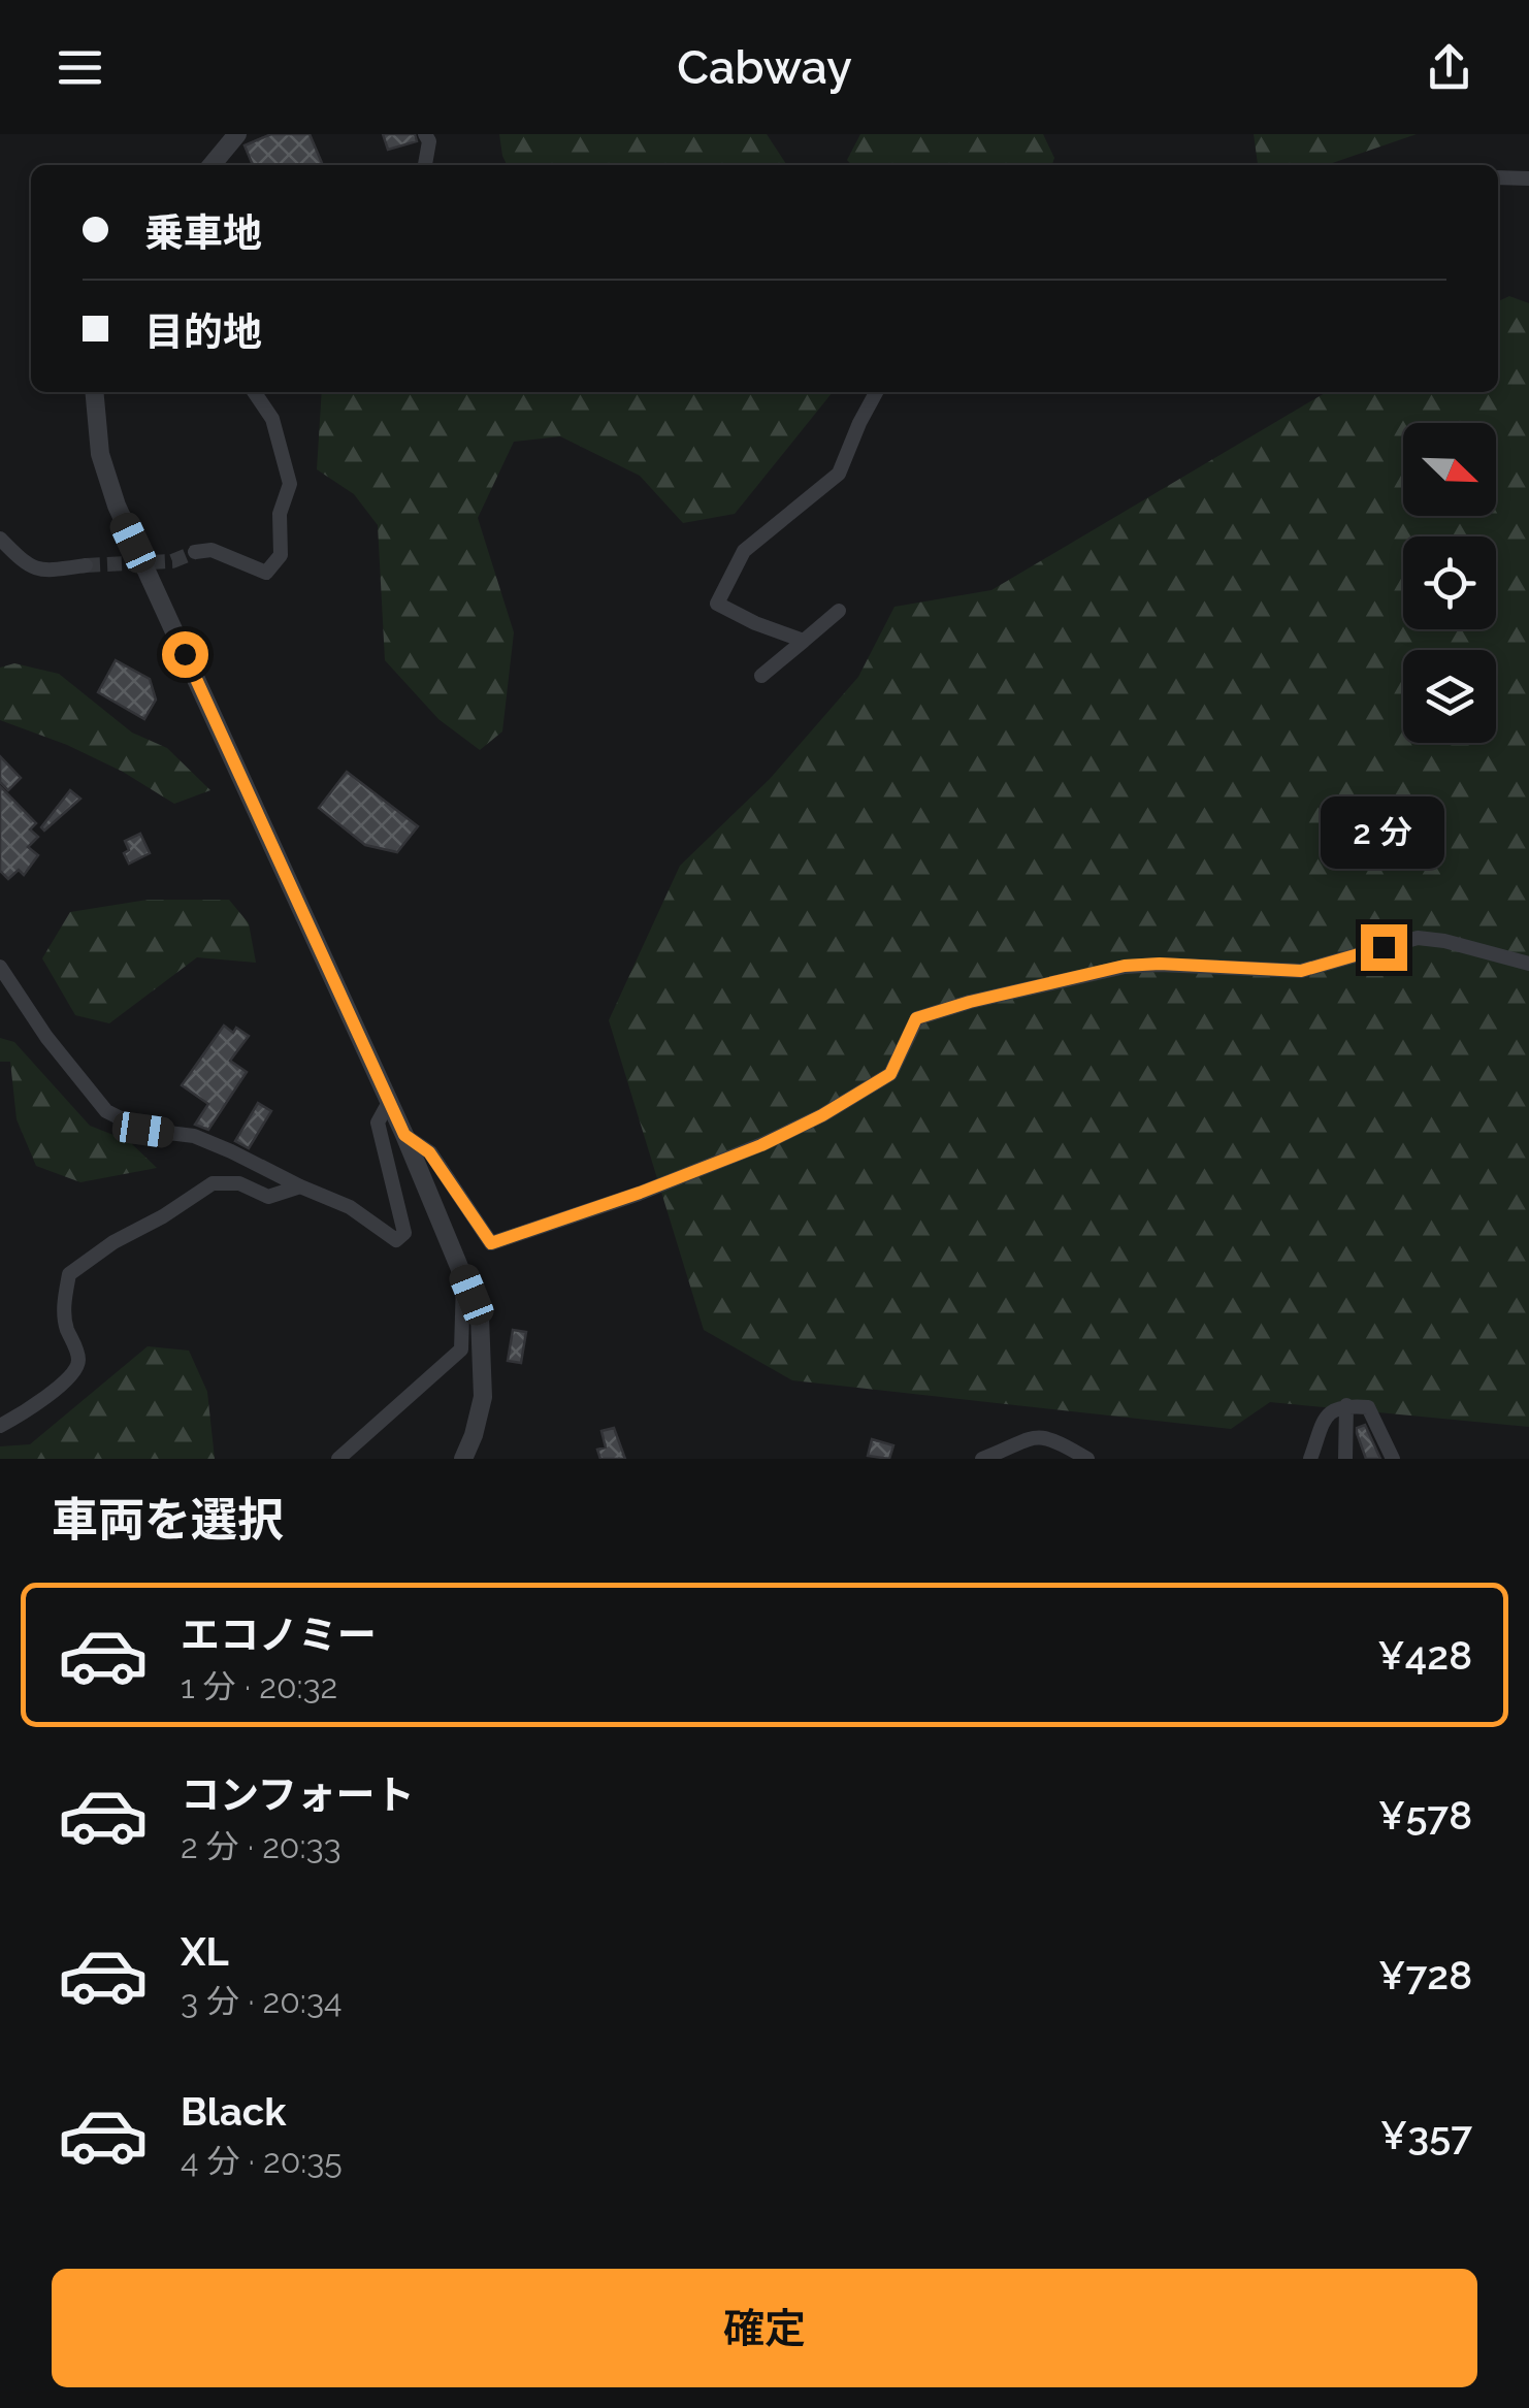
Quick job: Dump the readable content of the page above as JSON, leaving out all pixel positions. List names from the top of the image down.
{
  "north": "bottom right",
  "page": {
    "header": "Cabway",
    "banner": ["乗車地", "目的地"],
    "bubble": "2 分",
    "heading": "車両を選択",
    "list": [
      {
        "name": "エコノミー",
        "note": "1 分 · 20:32",
        "value": "¥428"
      },
      {
        "name": "コンフォート",
        "note": "2 分 · 20:33",
        "value": "¥578"
      },
      {
        "name": "XL",
        "note": "3 分 · 20:34",
        "value": "¥728"
      },
      {
        "name": "Black",
        "note": "4 分 · 20:35",
        "value": "¥357"
      }
    ],
    "buttons": "確定"
  }
}
